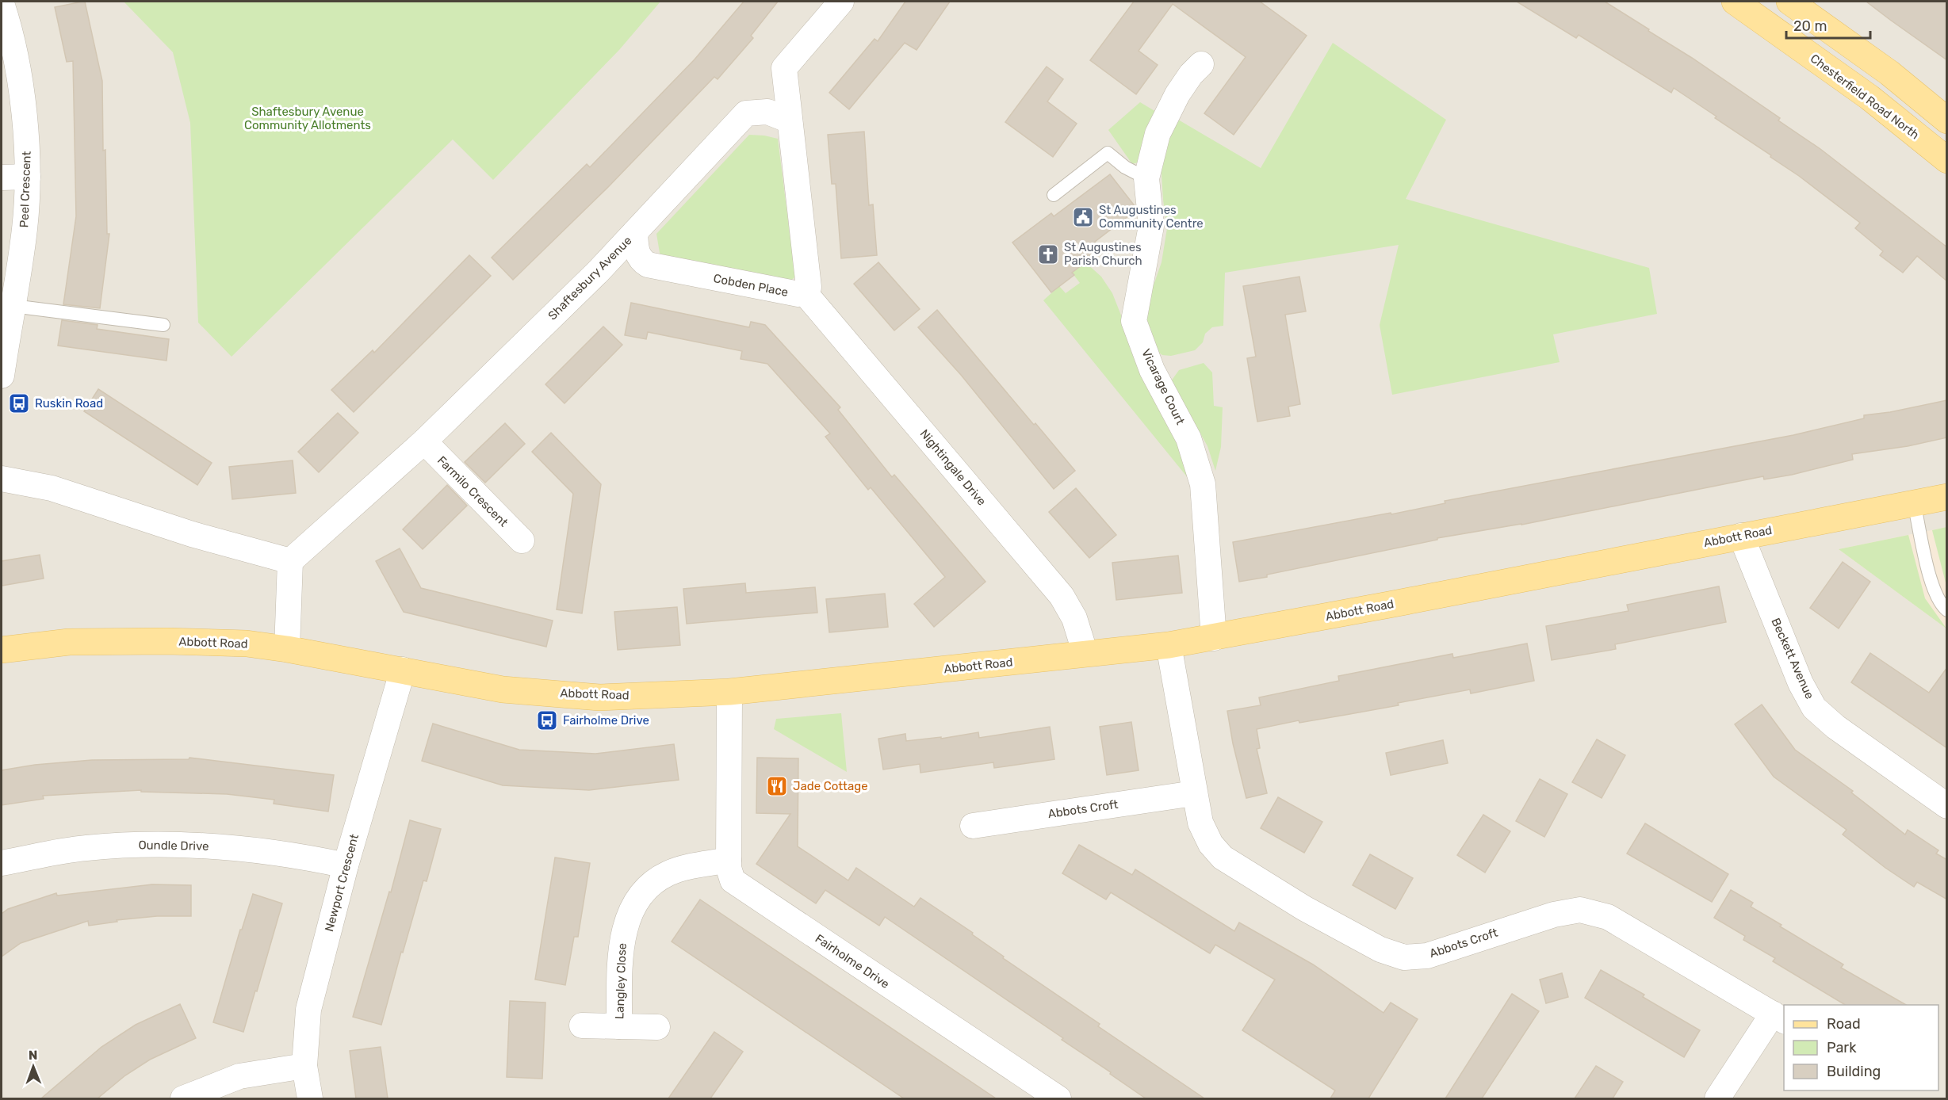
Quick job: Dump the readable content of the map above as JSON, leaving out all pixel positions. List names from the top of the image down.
{
  "streets": {
    "main road": ["Chesterfield Road North", "Abbott Road"],
    "street": [
      "Peel Crescent",
      "Shaftesbury Avenue",
      "Cobden Place",
      "Vicarage Court",
      "Nightingale Drive",
      "Farmilo Crescent",
      "Beckett Avenue",
      "Abbots Croft",
      "Oundle Drive",
      "Newport Crescent",
      "Fairholme Drive",
      "Langley Close"
    ]
  },
  "crossings": [
    ["Shaftesbury Avenue", "Cobden Place"],
    ["Shaftesbury Avenue", "Farmilo Crescent"],
    ["Cobden Place", "Nightingale Drive"],
    ["Vicarage Court", "Abbott Road"],
    ["Nightingale Drive", "Abbott Road"],
    ["Abbott Road", "Beckett Avenue"],
    ["Abbott Road", "Abbots Croft"],
    ["Abbott Road", "Newport Crescent"],
    ["Abbott Road", "Fairholme Drive"],
    ["Oundle Drive", "Newport Crescent"],
    ["Fairholme Drive", "Langley Close"]
  ],
  "parks": ["Shaftesbury Avenue Community Allotments"],
  "places": {
    "public building": ["St Augustines Community Centre"],
    "church": ["St Augustines Parish Church"],
    "bus stop": ["Ruskin Road", "Fairholme Drive"],
    "restaurant": ["Jade Cottage"]
  },
  "legend": ["Road", "Park", "Building"],
  "scale_bar": "20 m",
  "north": "top"
}
